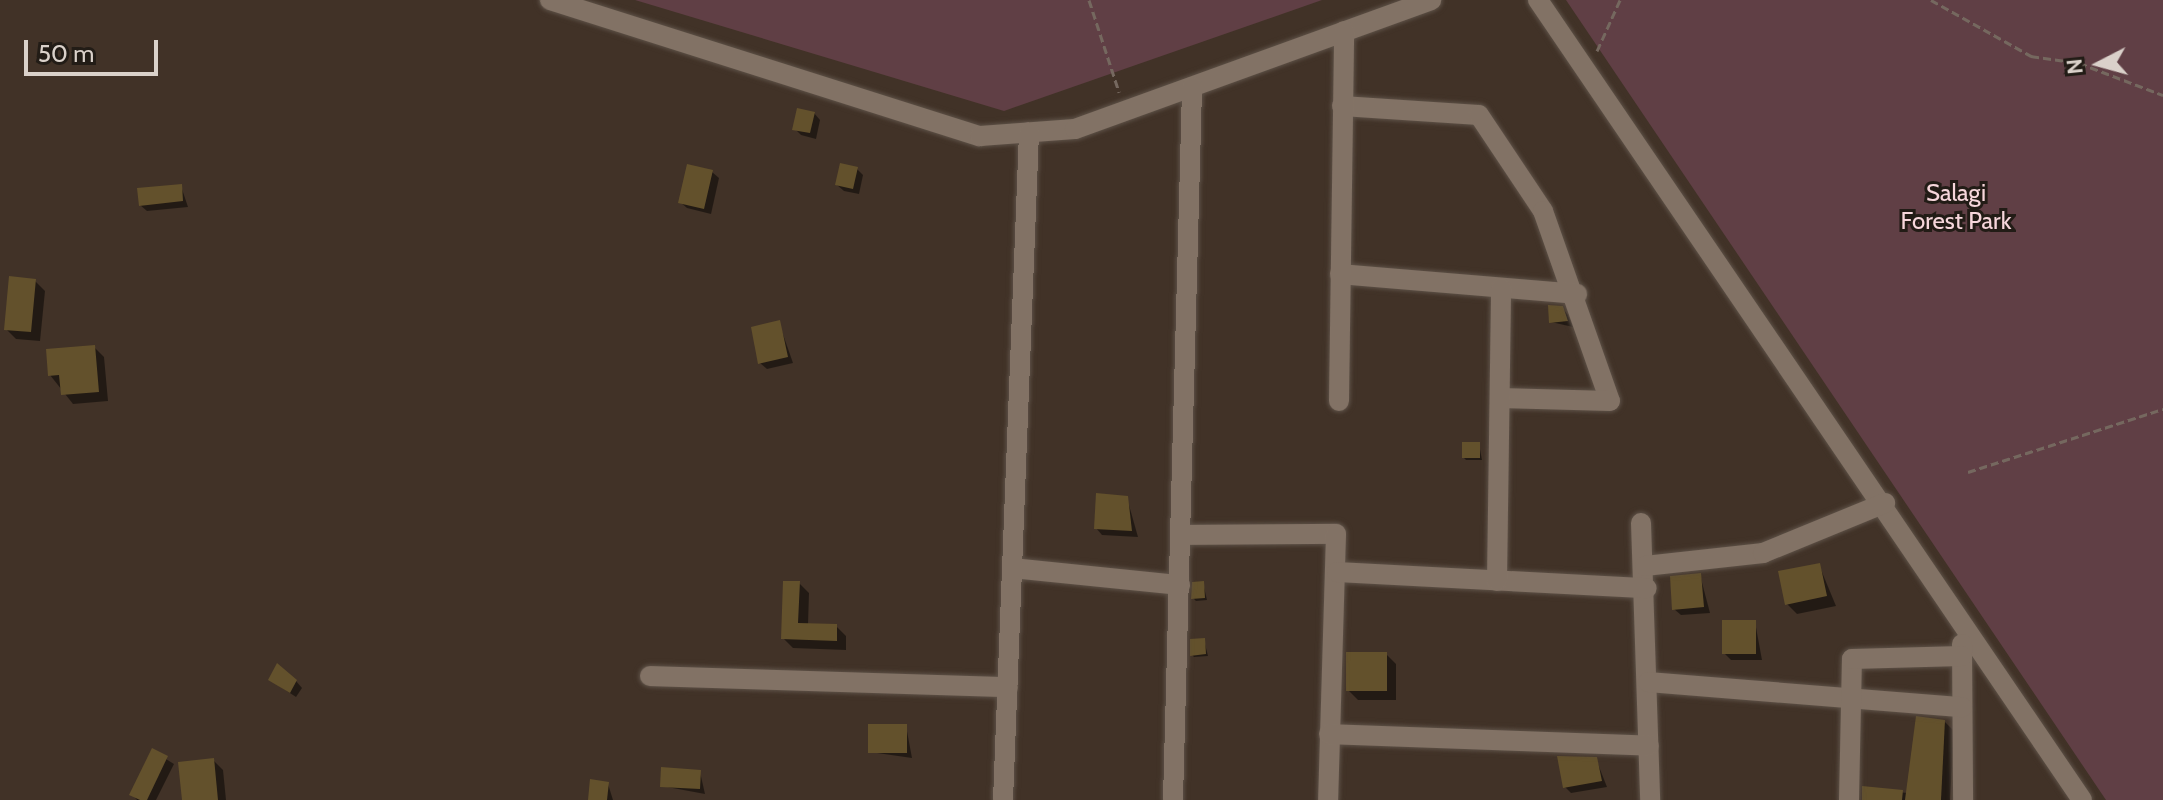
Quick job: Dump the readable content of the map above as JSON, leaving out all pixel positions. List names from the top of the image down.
{
  "parks": ["Salagi Forest Park"],
  "scale_bar": "50 m",
  "north": "left"
}
